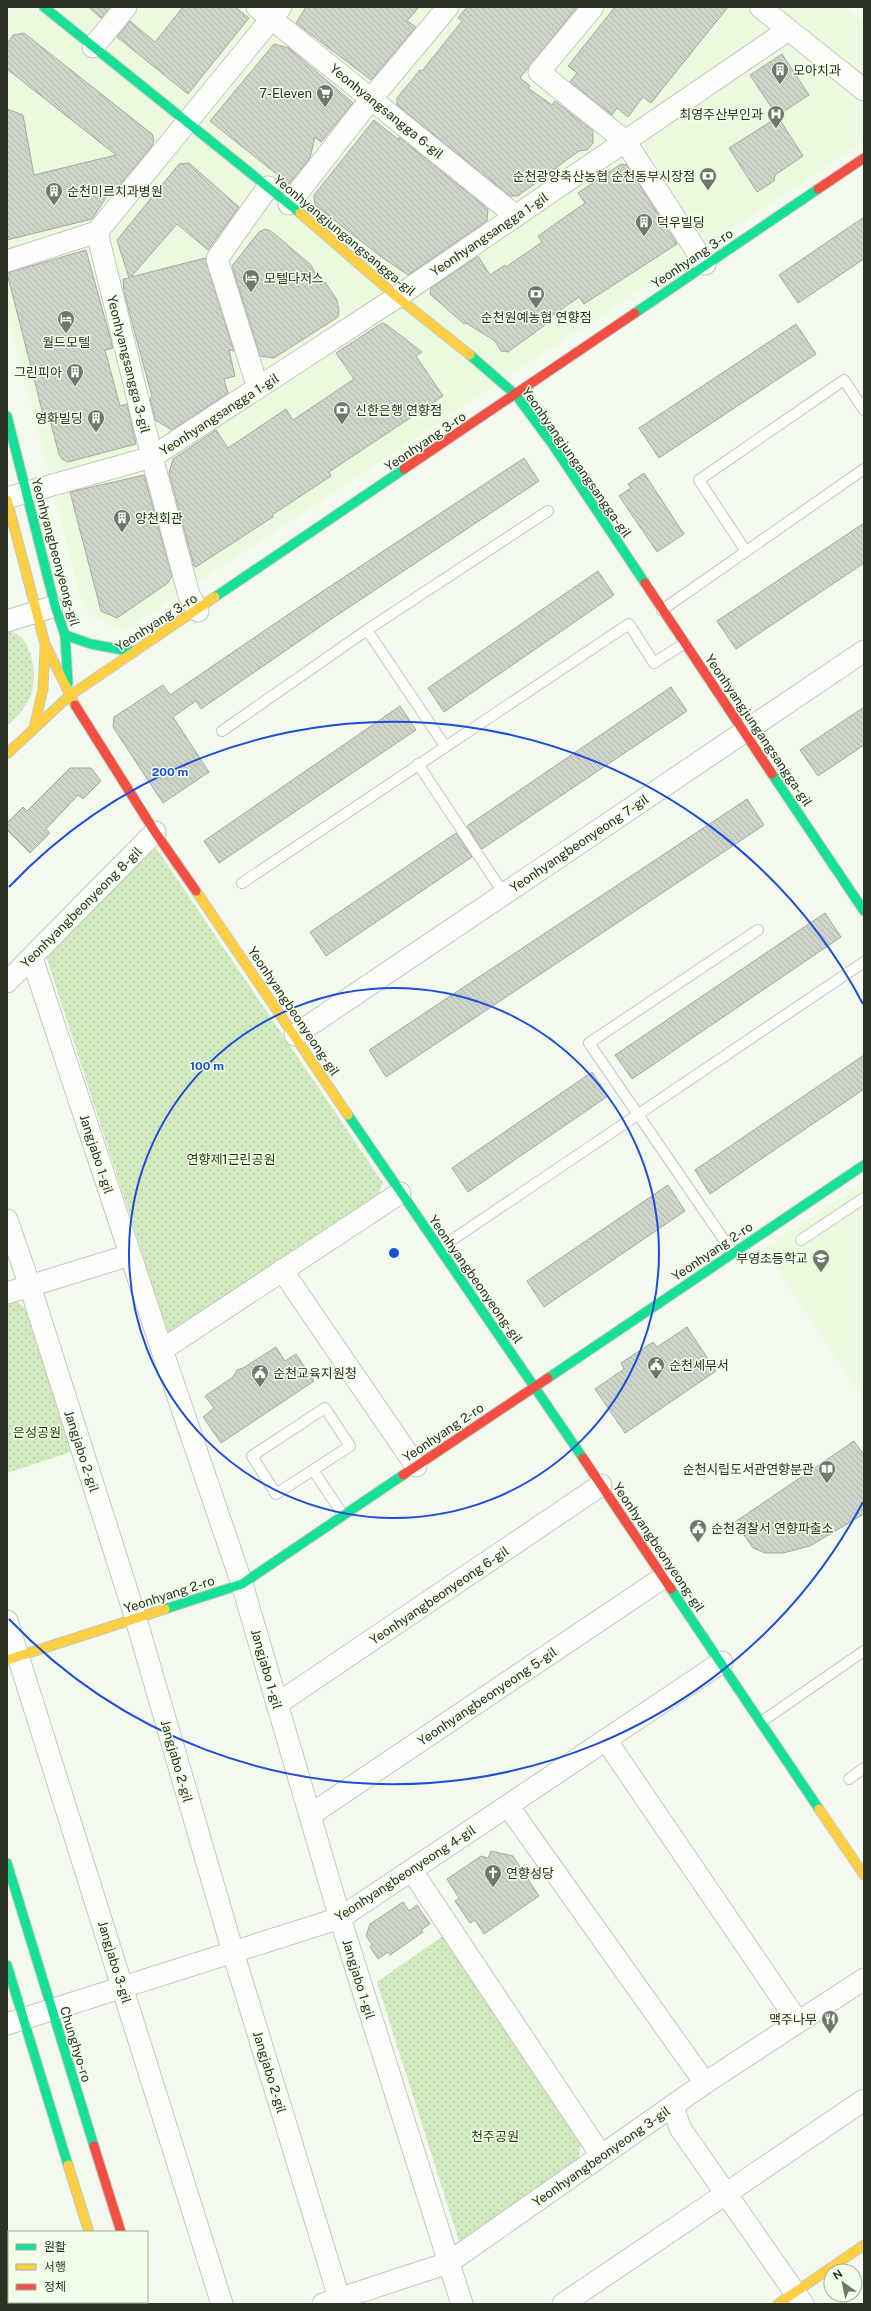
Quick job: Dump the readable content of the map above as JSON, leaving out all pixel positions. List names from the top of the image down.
{
  "streets": {
    "street": [
      "Yeonhyangsangga 6-gil",
      "Yeonhyangsangga 1-gil",
      "Yeonhyangjungangsangga-gil",
      "Yeonhyang 3-ro",
      "Yeonhyangsangga 3-gil",
      "Yeonhyangbeonyeong-gil",
      "Yeonhyangbeonyeong 7-gil",
      "Yeonhyangbeonyeong 8-gil",
      "Jangjabo 1-gil",
      "Yeonhyang 2-ro",
      "Jangjabo 2-gil",
      "Yeonhyangbeonyeong 6-gil",
      "Yeonhyangbeonyeong 5-gil",
      "Yeonhyangbeonyeong 4-gil",
      "Jangjabo 3-gil",
      "Chunghyo-ro",
      "Yeonhyangbeonyeong 3-gil"
    ]
  },
  "crossings": [
    ["Yeonhyangsangga 6-gil", "Yeonhyangsangga 1-gil"],
    ["Yeonhyangsangga 1-gil", "Yeonhyangjungangsangga-gil"],
    ["Yeonhyangsangga 1-gil", "Yeonhyangsangga 3-gil"],
    ["Yeonhyangsangga 1-gil", "Yeonhyangbeonyeong-gil"],
    ["Yeonhyangjungangsangga-gil", "Yeonhyang 3-ro"],
    ["Yeonhyangjungangsangga-gil", "Yeonhyangbeonyeong 7-gil"],
    ["Yeonhyang 3-ro", "Yeonhyangsangga 3-gil"],
    ["Yeonhyang 3-ro", "Yeonhyangbeonyeong-gil"],
    ["Yeonhyangbeonyeong-gil", "Yeonhyangbeonyeong 7-gil"],
    ["Yeonhyangbeonyeong-gil", "Yeonhyangbeonyeong 8-gil"],
    ["Yeonhyangbeonyeong-gil", "Yeonhyang 2-ro"],
    ["Yeonhyangbeonyeong-gil", "Yeonhyangbeonyeong 6-gil"],
    ["Yeonhyangbeonyeong-gil", "Yeonhyangbeonyeong 5-gil"],
    ["Yeonhyangbeonyeong-gil", "Yeonhyangbeonyeong 4-gil"],
    ["Yeonhyangbeonyeong 8-gil", "Jangjabo 1-gil"],
    ["Jangjabo 1-gil", "Yeonhyang 2-ro"],
    ["Jangjabo 1-gil", "Yeonhyangbeonyeong 6-gil"],
    ["Jangjabo 1-gil", "Yeonhyangbeonyeong 5-gil"],
    ["Jangjabo 1-gil", "Yeonhyangbeonyeong 4-gil"],
    ["Jangjabo 1-gil", "Yeonhyangbeonyeong 3-gil"],
    ["Yeonhyang 2-ro", "Jangjabo 2-gil"],
    ["Yeonhyang 2-ro", "Jangjabo 3-gil"],
    ["Jangjabo 2-gil", "Yeonhyangbeonyeong 4-gil"],
    ["Jangjabo 2-gil", "Yeonhyangbeonyeong 3-gil"],
    ["Yeonhyangbeonyeong 4-gil", "Jangjabo 3-gil"],
    ["Yeonhyangbeonyeong 4-gil", "Chunghyo-ro"]
  ],
  "parks": ["연향제1근린공원", "은성공원", "천주공원"],
  "places": {
    "building": [
      "모아치과",
      "순천미르치과병원",
      "덕우빌딩",
      "그린피아",
      "영화빌딩",
      "양천회관"
    ],
    "supermarket": ["7-Eleven"],
    "hospital": ["최영주산부인과"],
    "bank": ["순천광양축산농협 순천동부시장점", "순천원예농협 연향점", "신한은행 연향점"],
    "hotel": ["모텔다저스", "월드모텔"],
    "school or university": ["부영초등학교"],
    "public building": ["순천세무서", "순천교육지원청", "순천경찰서 연향파출소"],
    "library": ["순천시립도서관연향분관"],
    "church": ["연향성당"],
    "restaurant": ["맥주나무"]
  },
  "legend": ["원활", "서행", "정체"],
  "north": "top left",
  "rings": ["200 m", "100 m"]
}
